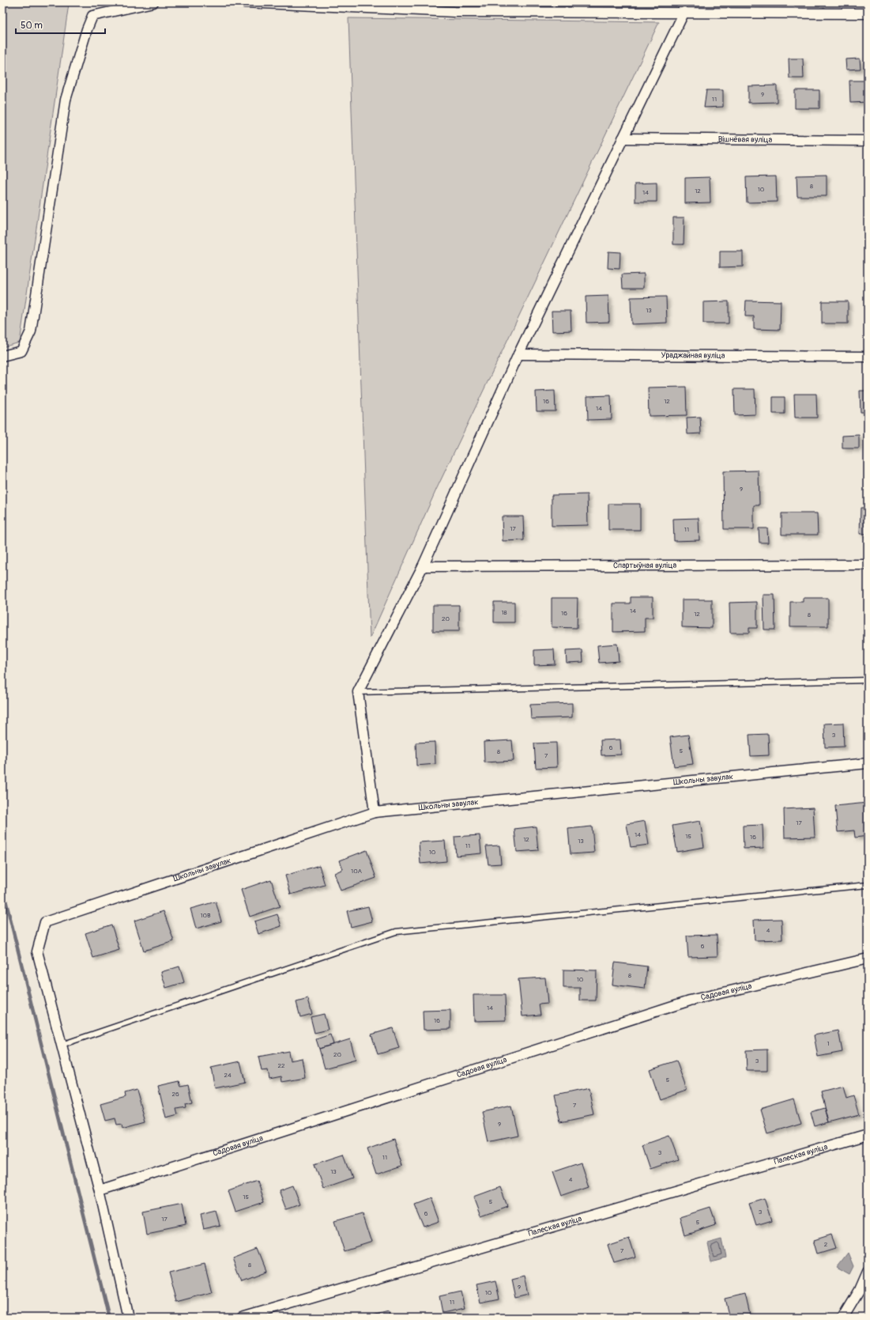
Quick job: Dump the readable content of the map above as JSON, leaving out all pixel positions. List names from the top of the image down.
{
  "streets": {
    "street": [
      "Вішнёвая вуліца",
      "Ураджайная вуліца",
      "Спартыўная вуліца",
      "Школьны завулак",
      "Садовая вуліца",
      "Палеская вуліца"
    ]
  },
  "house_numbers": [
    "9",
    "11",
    "8",
    "10",
    "12",
    "14",
    "13",
    "16",
    "12",
    "14",
    "9",
    "17",
    "11",
    "14",
    "18",
    "16",
    "12",
    "8",
    "20",
    "3",
    "6",
    "5",
    "8",
    "7",
    "17",
    "14",
    "15",
    "16",
    "12",
    "13",
    "11",
    "10",
    "10А",
    "10В",
    "4",
    "6",
    "8",
    "10",
    "14",
    "16",
    "1",
    "20",
    "3",
    "22",
    "24",
    "5",
    "26",
    "7",
    "9",
    "3",
    "11",
    "13",
    "4",
    "15",
    "5",
    "3",
    "6",
    "17",
    "5",
    "2",
    "7",
    "8",
    "9",
    "10",
    "11"
  ],
  "scale_bar": "50 m"
}
